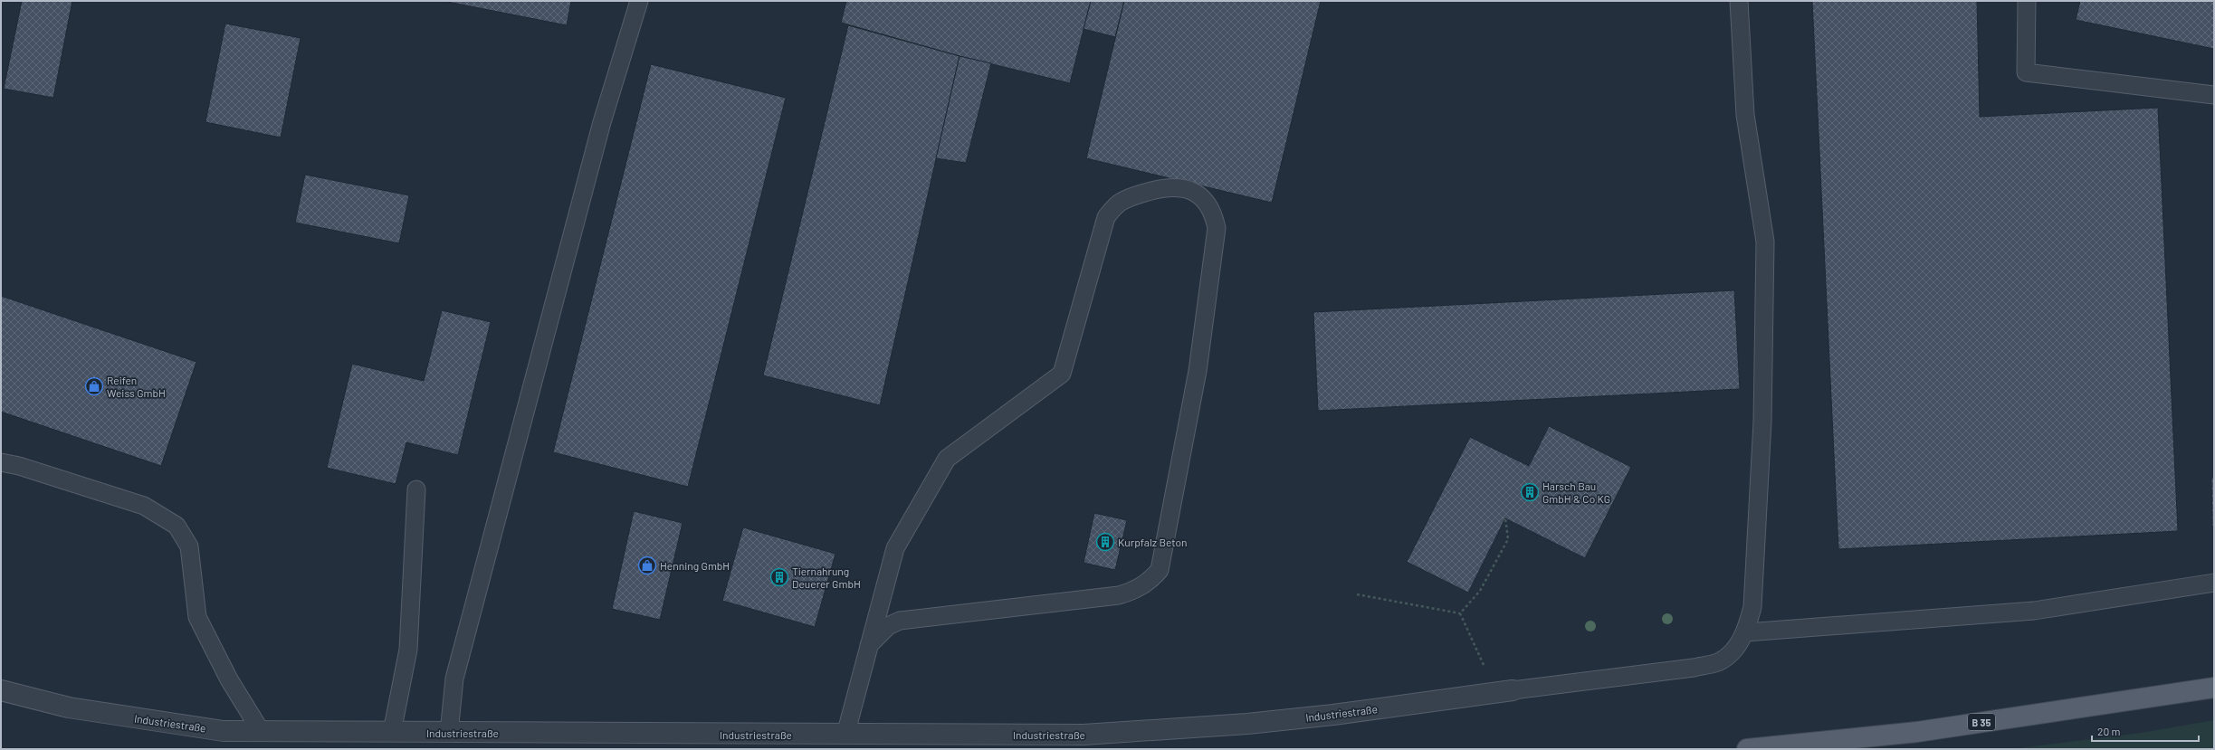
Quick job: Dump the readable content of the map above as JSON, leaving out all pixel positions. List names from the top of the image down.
{
  "streets": {
    "main road": ["B 35"],
    "street": ["Industriestraße"]
  },
  "places": {
    "shop": ["Reifen Weiss GmbH", "Henning GmbH"],
    "building": ["Harsch Bau GmbH & Co KG", "Kurpfalz Beton", "Tiernahrung Deuerer GmbH"]
  },
  "scale_bar": "20 m"
}
